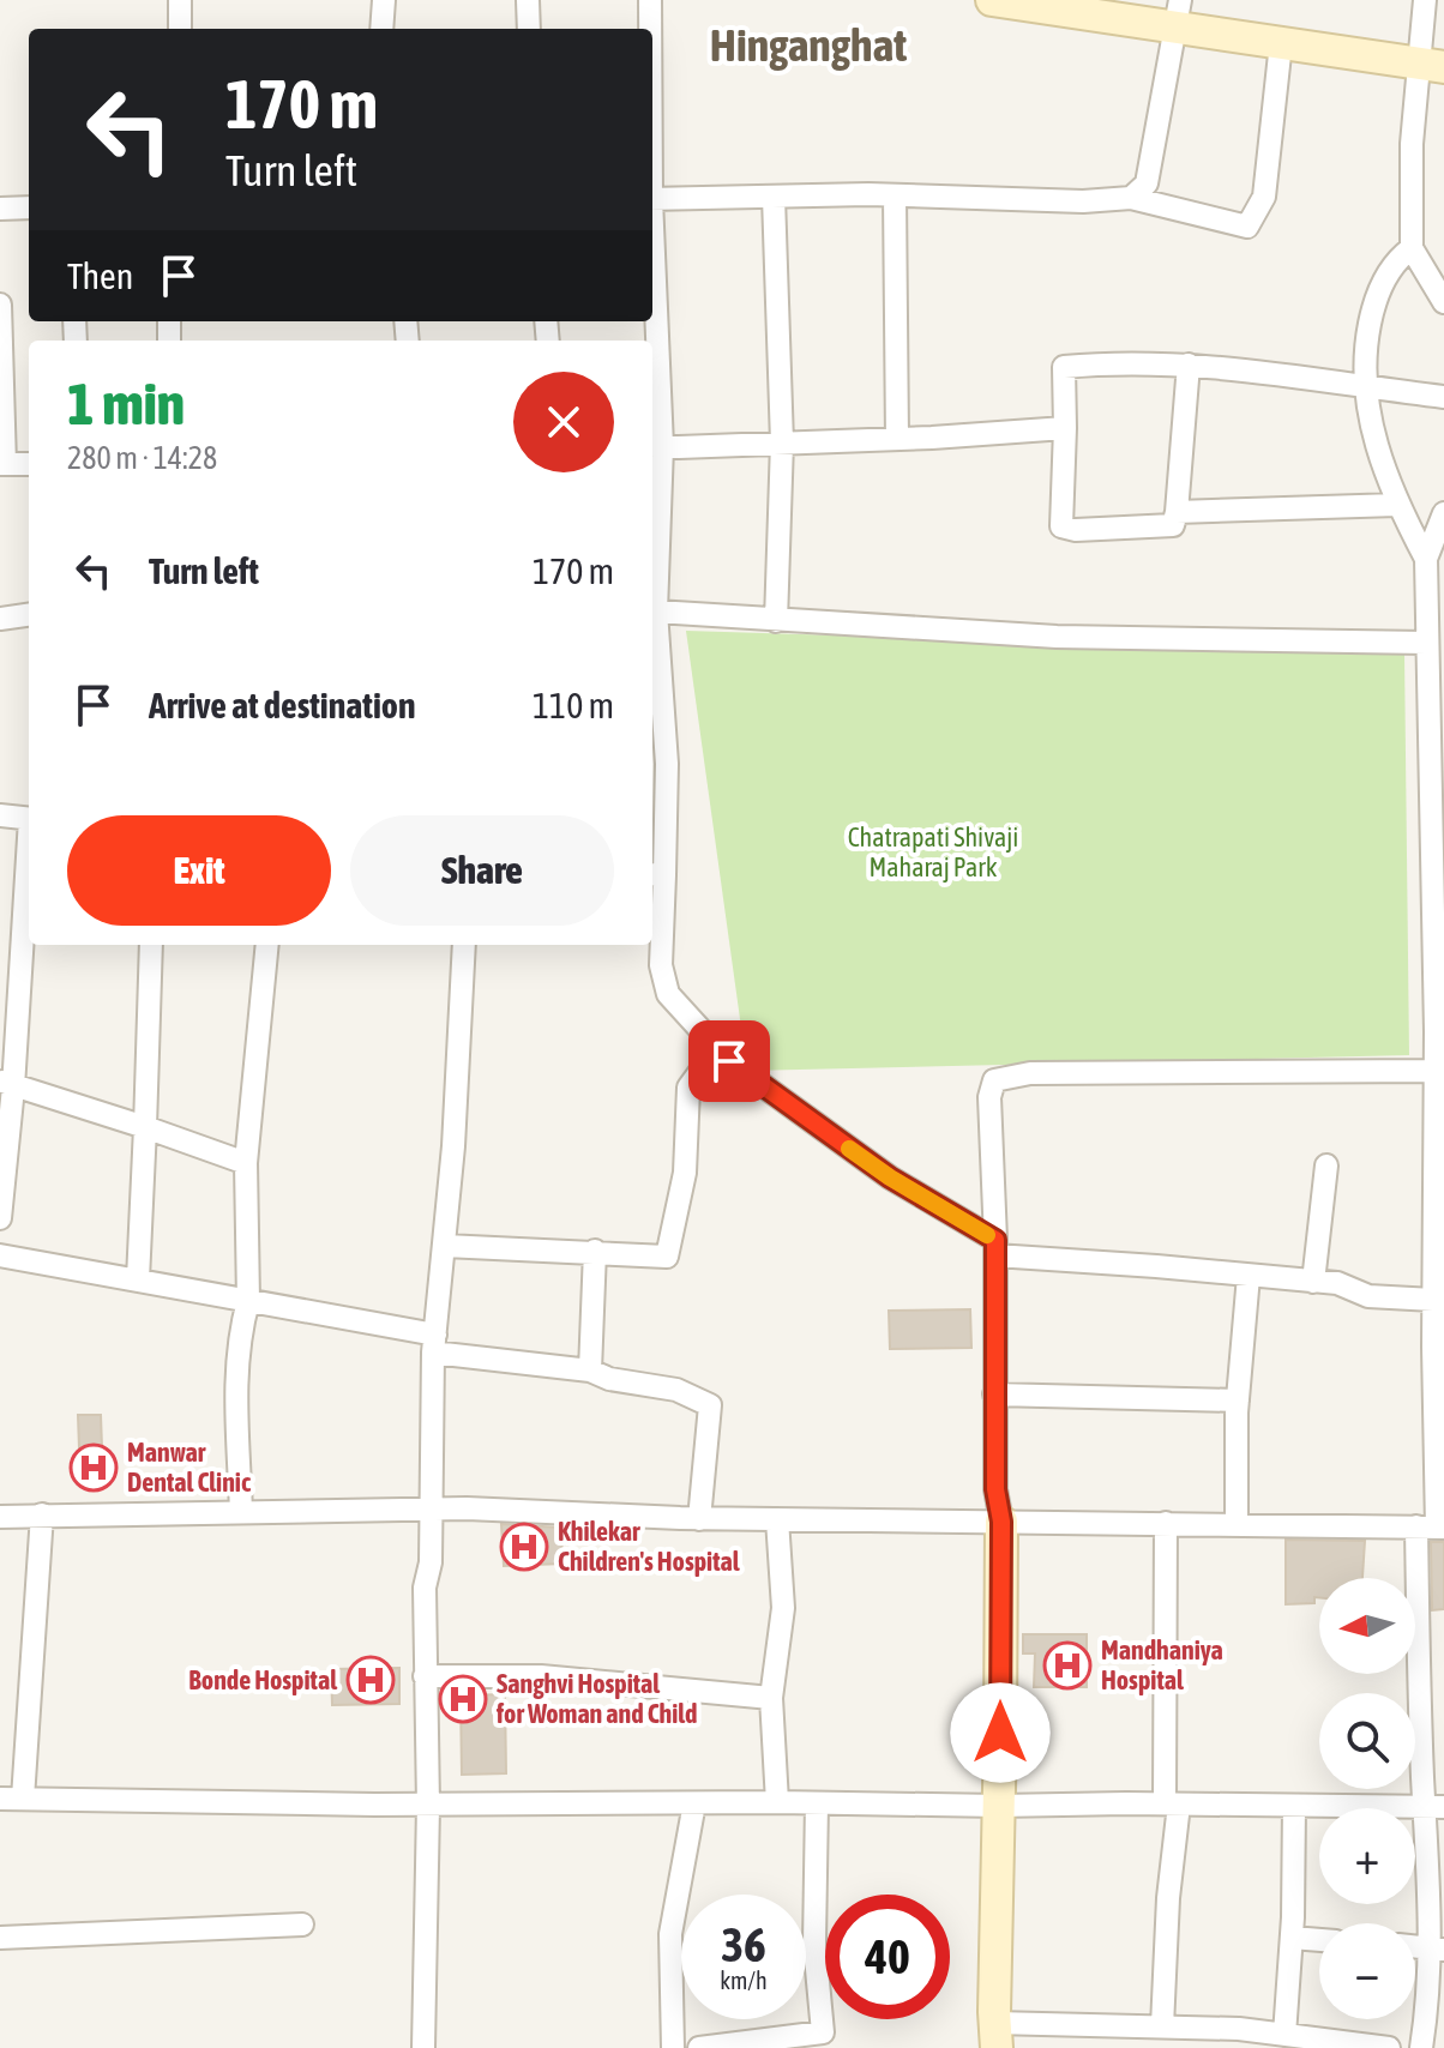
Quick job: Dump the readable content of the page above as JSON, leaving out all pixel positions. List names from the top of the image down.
{
  "districts": ["Hinganghat"],
  "parks": ["Chatrapati Shivaji Maharaj Park"],
  "places": {
    "hospital": [
      "Manwar Dental Clinic",
      "Khilekar Children's Hospital",
      "Mandhaniya Hospital",
      "Bonde Hospital",
      "Sanghvi Hospital for Woman and Child"
    ]
  },
  "north": "left",
  "page": {
    "turn": ["170 m", "Turn left"],
    "then": "Then",
    "heading": ["1 min", "280 m · 14:28"],
    "list": [
      {
        "name": "Turn left",
        "value": "170 m"
      },
      {
        "name": "Arrive at destination",
        "value": "110 m"
      }
    ],
    "buttons": ["Exit", "Share"],
    "map_buttons": ["+", "−"],
    "speed": "36 km/h",
    "limit": "40"
  }
}
